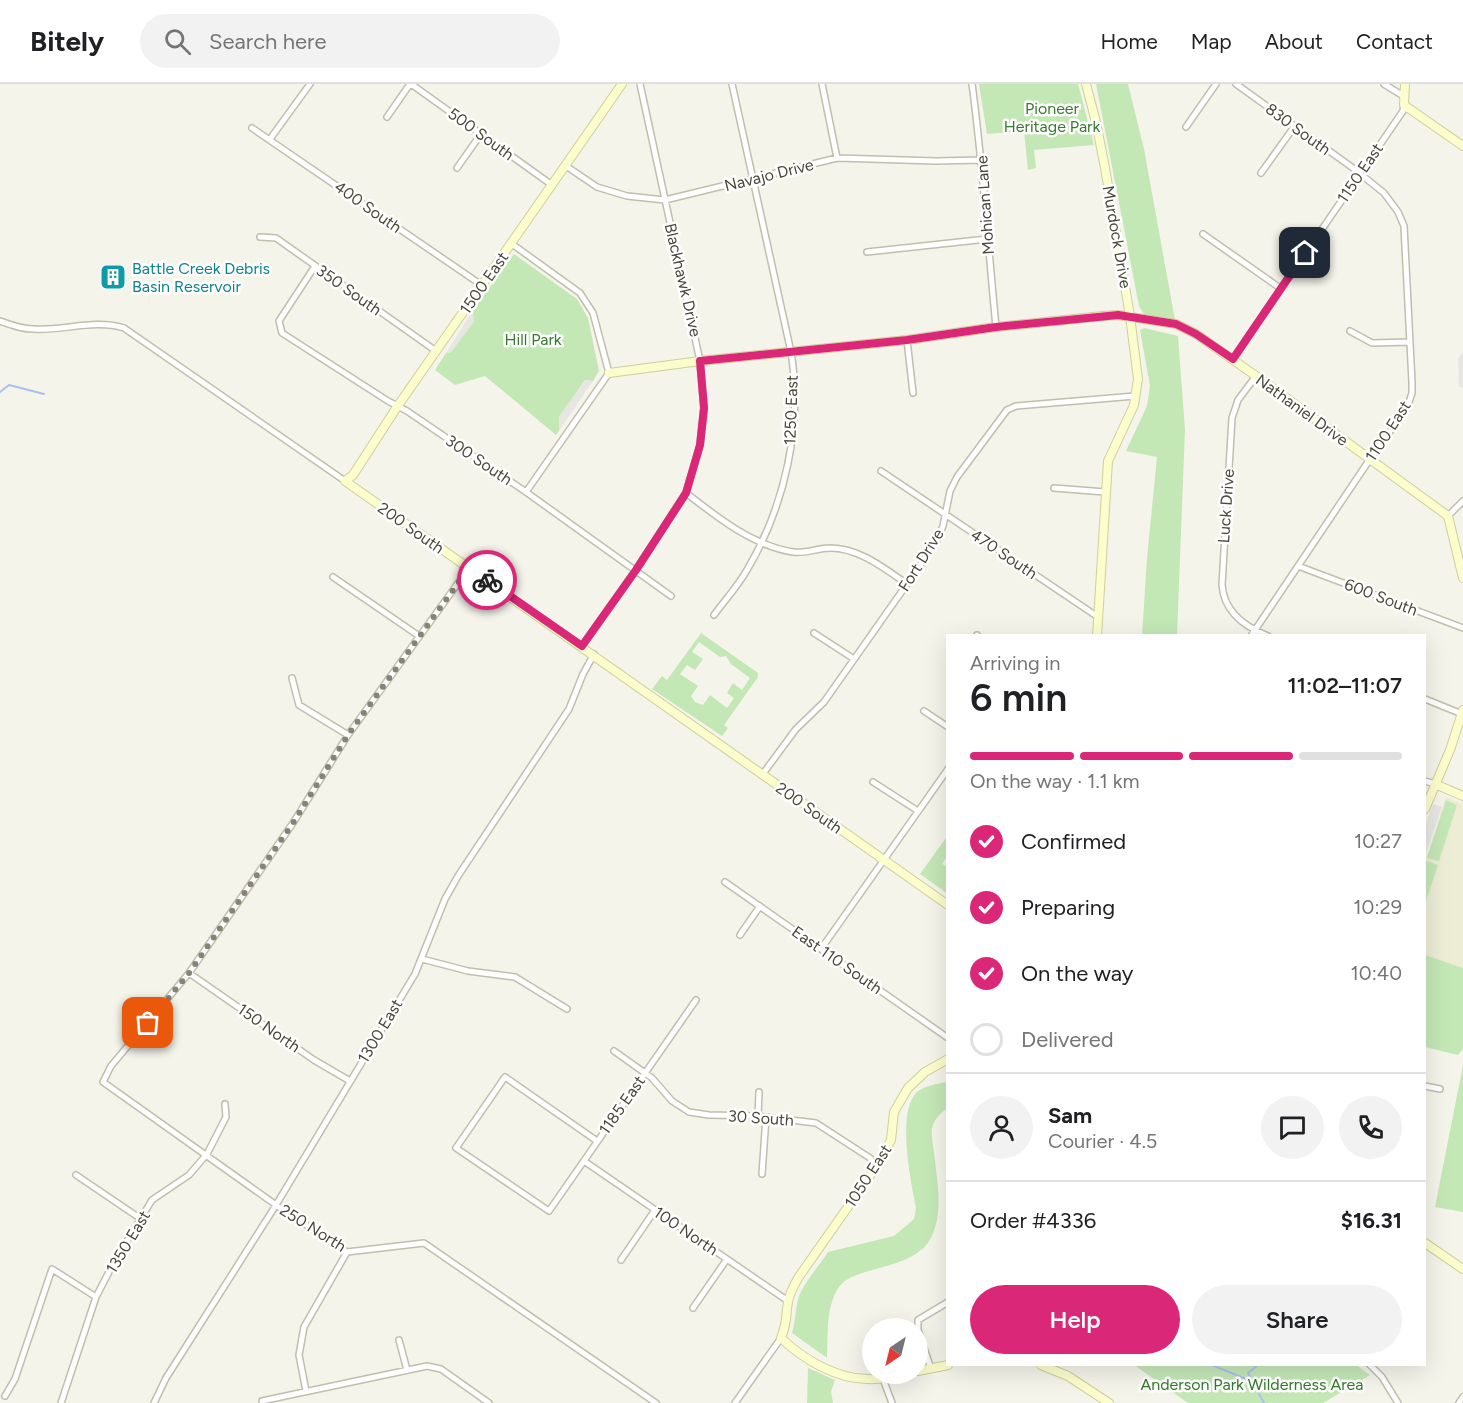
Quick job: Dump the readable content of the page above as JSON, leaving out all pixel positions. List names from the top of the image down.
{
  "streets": {
    "street": [
      "830 South",
      "500 South",
      "1150 East",
      "Navajo Drive",
      "Mohican Lane",
      "400 South",
      "Murdock Drive",
      "Blackhawk Drive",
      "1500 East",
      "350 South",
      "1250 East",
      "Nathaniel Drive",
      "1100 East",
      "300 South",
      "Luck Drive",
      "200 South",
      "470 South",
      "Fort Drive",
      "600 South",
      "East 110 South",
      "150 North",
      "1300 East",
      "1185 East",
      "30 South",
      "1050 East",
      "250 North",
      "100 North",
      "1350 East"
    ]
  },
  "crossings": [
    ["830 South", "1150 East"],
    ["830 South", "1100 East"],
    ["500 South", "1500 East"],
    ["1150 East", "Nathaniel Drive"],
    ["1150 East", "1100 East"],
    ["Navajo Drive", "Mohican Lane"],
    ["Navajo Drive", "Blackhawk Drive"],
    ["Navajo Drive", "1500 East"],
    ["Navajo Drive", "1250 East"],
    ["Mohican Lane", "Nathaniel Drive"],
    ["400 South", "1500 East"],
    ["Murdock Drive", "Nathaniel Drive"],
    ["Murdock Drive", "470 South"],
    ["Murdock Drive", "Fort Drive"],
    ["Blackhawk Drive", "Nathaniel Drive"],
    ["Blackhawk Drive", "300 South"],
    ["1500 East", "350 South"],
    ["1500 East", "300 South"],
    ["1500 East", "200 South"],
    ["350 South", "300 South"],
    ["1250 East", "Nathaniel Drive"],
    ["Nathaniel Drive", "1100 East"],
    ["Nathaniel Drive", "Luck Drive"],
    ["1100 East", "Luck Drive"],
    ["1100 East", "600 South"],
    ["200 South", "Fort Drive"],
    ["200 South", "1300 East"],
    ["470 South", "Fort Drive"],
    ["150 North", "1300 East"],
    ["150 North", "250 North"],
    ["1300 East", "250 North"],
    ["1185 East", "30 South"],
    ["1185 East", "100 North"],
    ["30 South", "1050 East"],
    ["1050 East", "100 North"],
    ["250 North", "1350 East"]
  ],
  "parks": ["Pioneer Heritage Park", "Hill Park", "Anderson Park Wilderness Area"],
  "places": {
    "building": ["Battle Creek Debris Basin Reservoir"]
  },
  "north": "bottom left",
  "page": {
    "header": "Bitely",
    "search": "Search here",
    "nav": [
      "Home",
      "Map",
      "About",
      "Contact"
    ],
    "heading": ["6 min", "Arriving in", "11:02–11:07"],
    "panel": [
      "Sam",
      "Courier · 4.5",
      "Order #4336",
      "$16.31"
    ],
    "bar": "On the way · 1.1 km",
    "list": [
      ["Confirmed", "10:27"],
      ["Preparing", "10:29"],
      ["On the way", "10:40"],
      "Delivered"
    ],
    "buttons": ["Help", "Share"]
  }
}
